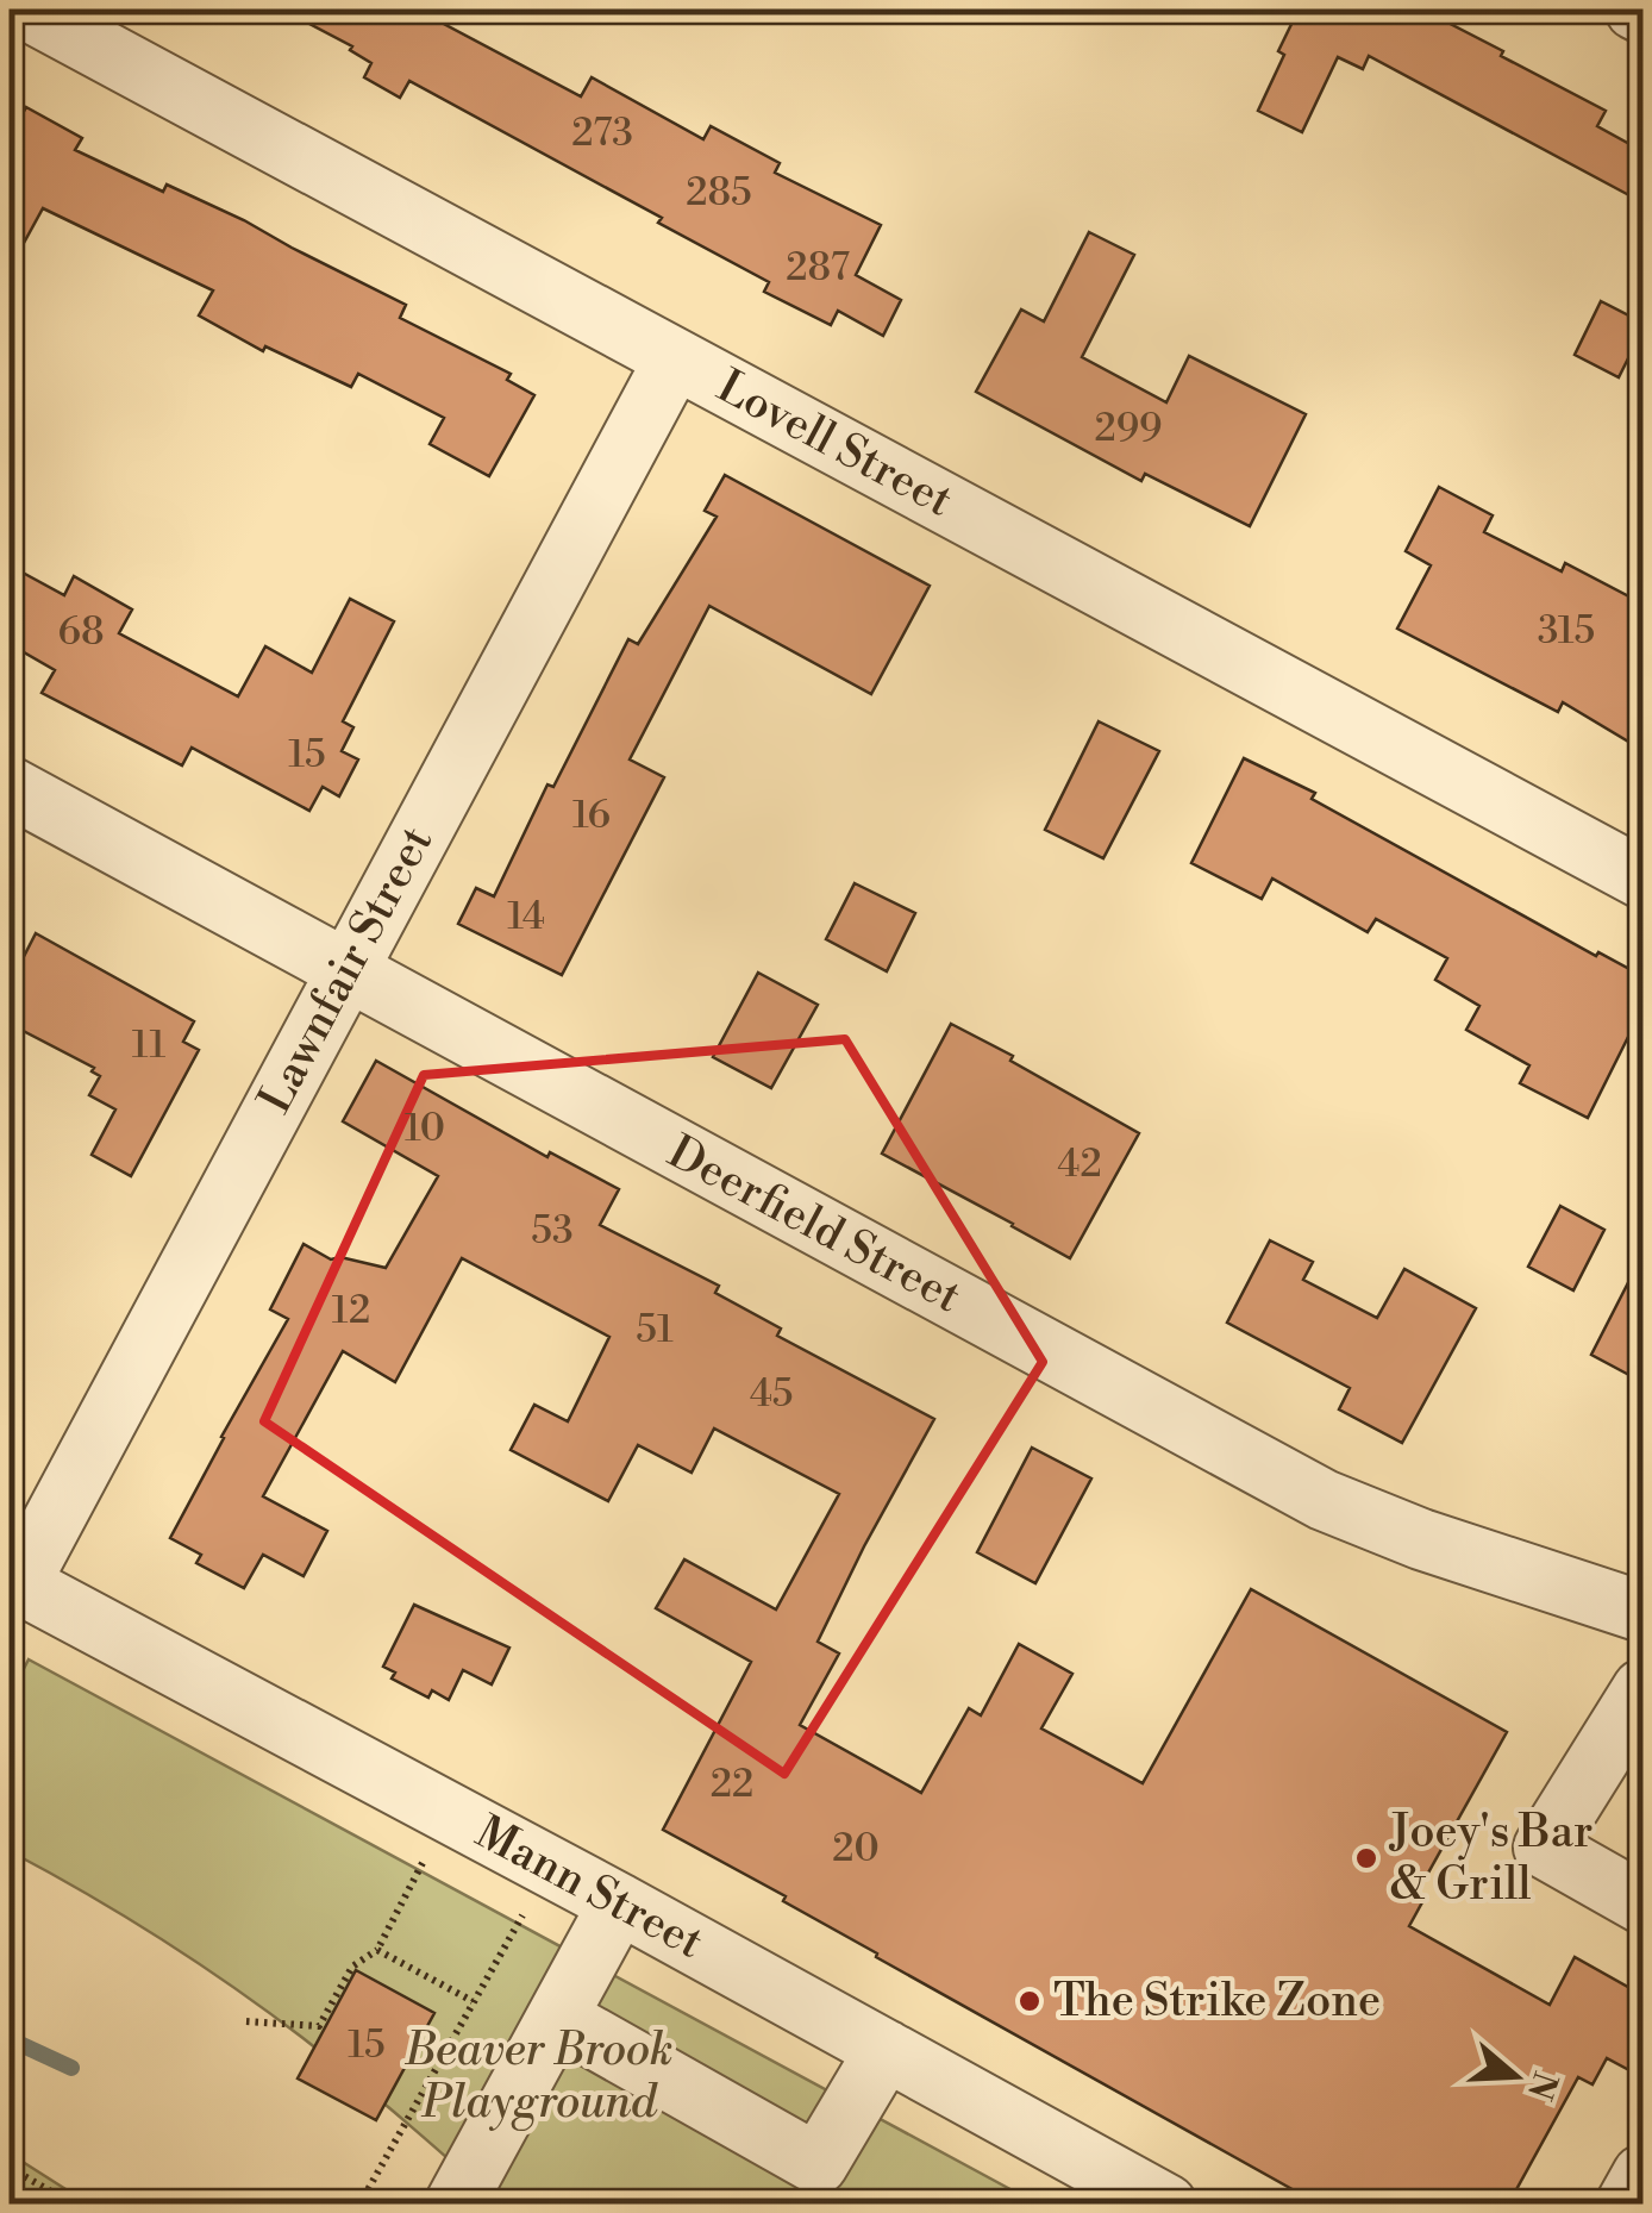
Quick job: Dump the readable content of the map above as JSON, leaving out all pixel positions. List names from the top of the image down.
{
  "streets": {
    "street": [
      "Lovell Street",
      "Lawnfair Street",
      "Deerfield Street",
      "Mann Street"
    ]
  },
  "crossings": [
    ["Lovell Street", "Lawnfair Street"],
    ["Lawnfair Street", "Deerfield Street"],
    ["Lawnfair Street", "Mann Street"]
  ],
  "parks": ["Beaver Brook Playground"],
  "places": ["Joey's Bar & Grill", "The Strike Zone"],
  "house_numbers": [
    "273",
    "285",
    "287",
    "299",
    "315",
    "68",
    "15",
    "16",
    "14",
    "11",
    "10",
    "42",
    "53",
    "12",
    "51",
    "45",
    "22",
    "20",
    "15"
  ],
  "north": "right"
}
